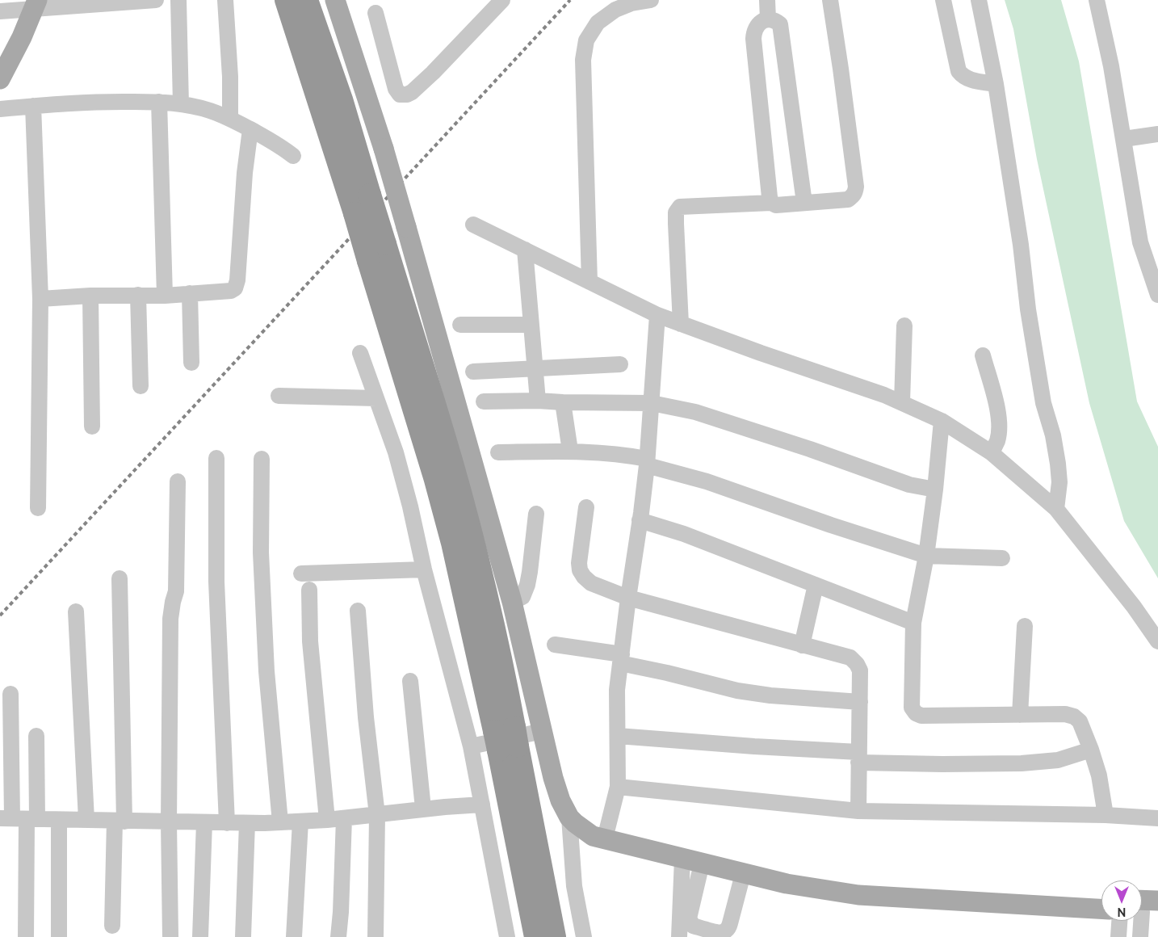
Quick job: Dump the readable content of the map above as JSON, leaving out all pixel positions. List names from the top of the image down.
{
  "north": "bottom"
}
